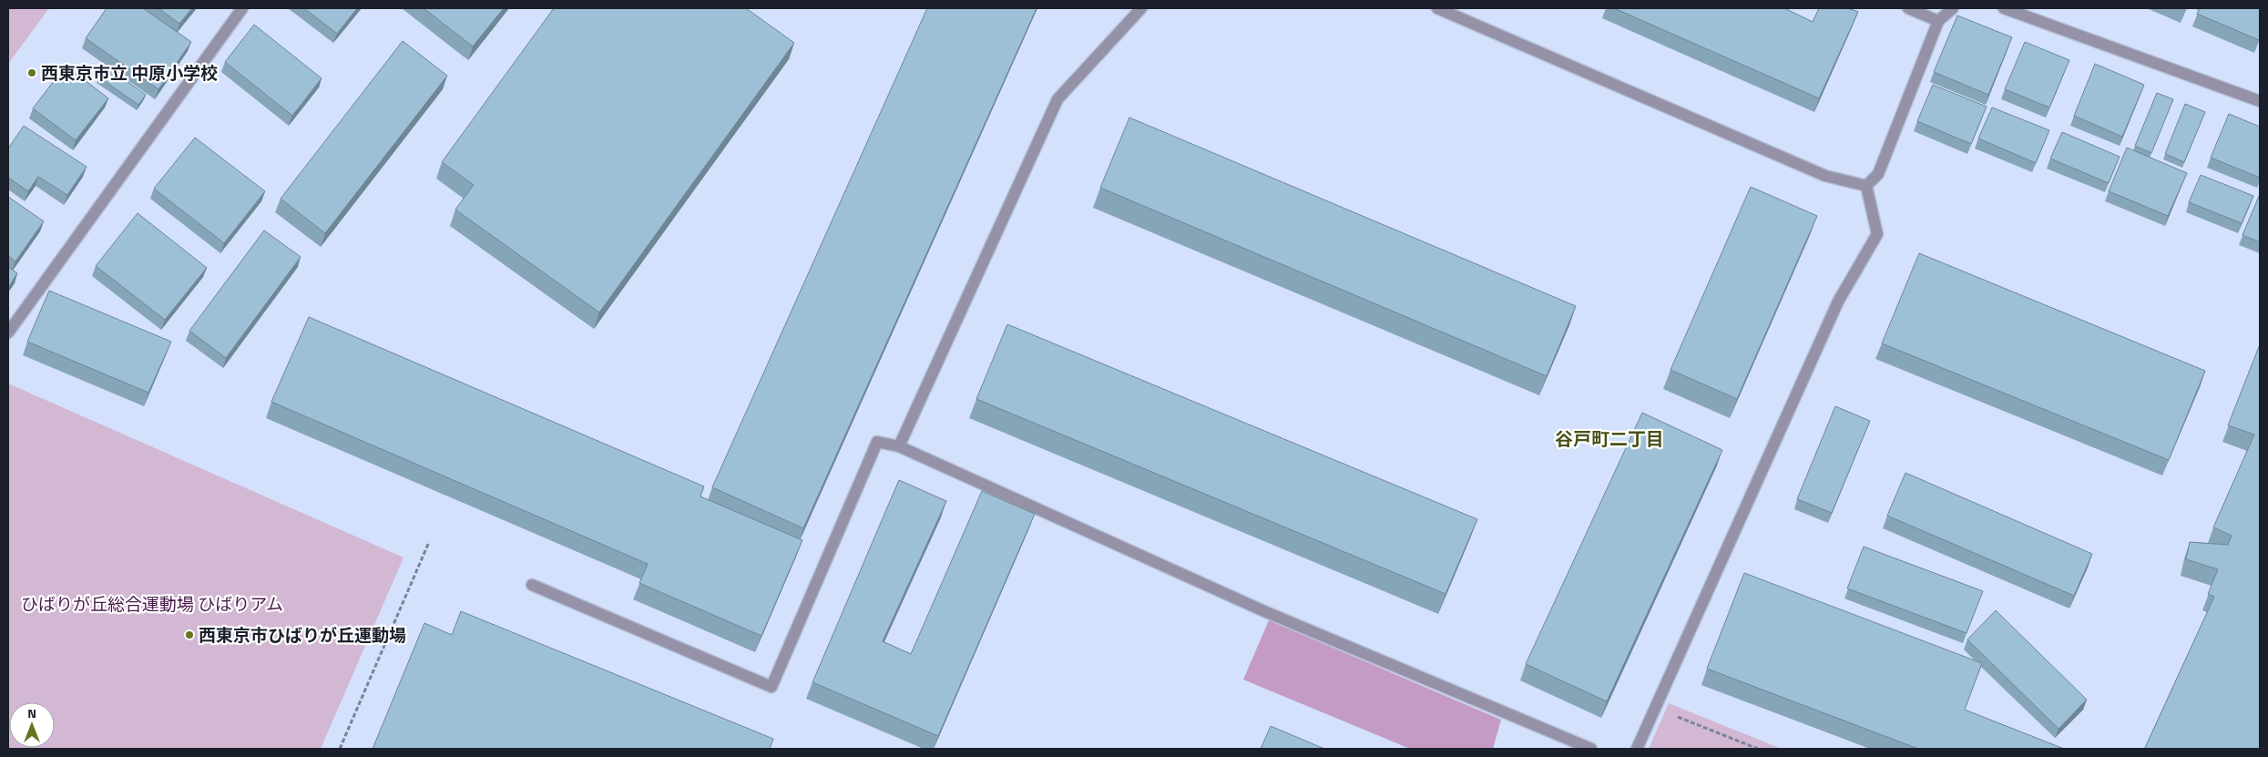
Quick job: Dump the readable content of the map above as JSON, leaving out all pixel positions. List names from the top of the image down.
{
  "districts": ["谷戸町二丁目"],
  "parks": ["ひばりが丘総合運動場 ひばりアム"],
  "places": ["西東京市立 中原小学校", "西東京市ひばりが丘運動場"],
  "north": "top"
}
